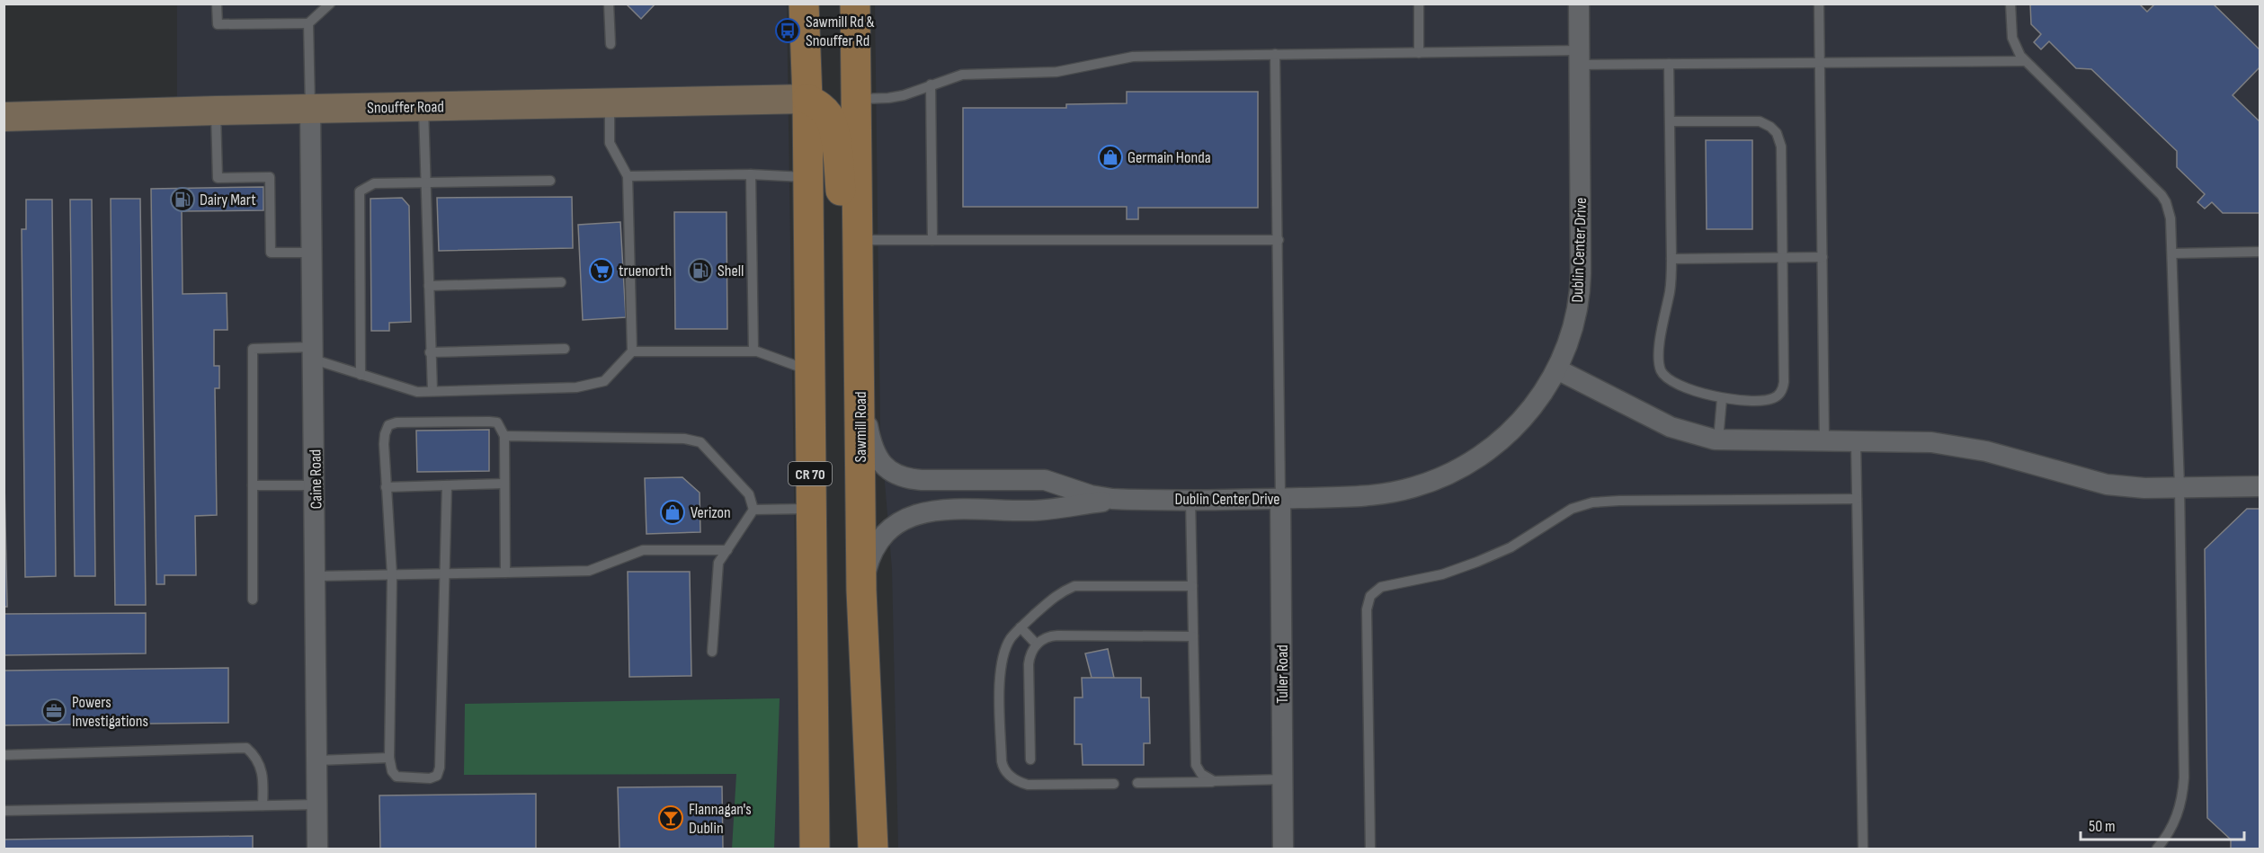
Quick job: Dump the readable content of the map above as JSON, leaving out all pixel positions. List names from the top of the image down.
{
  "streets": {
    "main road": ["Snouffer Road", "Sawmill Road", "CR 70"],
    "street": ["Dublin Center Drive", "Caine Road", "Tuller Road"]
  },
  "crossings": [
    ["Snouffer Road", "CR 70"],
    ["Snouffer Road", "Caine Road"],
    ["Dublin Center Drive", "Sawmill Road"],
    ["Dublin Center Drive", "Tuller Road"]
  ],
  "places": {
    "bus stop": ["Sawmill Rd & Snouffer Rd"],
    "shop": ["Germain Honda", "Verizon"],
    "fuel station": ["Dairy Mart", "Shell"],
    "supermarket": ["truenorth"],
    "office": ["Powers Investigations"],
    "bar": ["Flannagan's Dublin"]
  },
  "scale_bar": "50 m"
}
